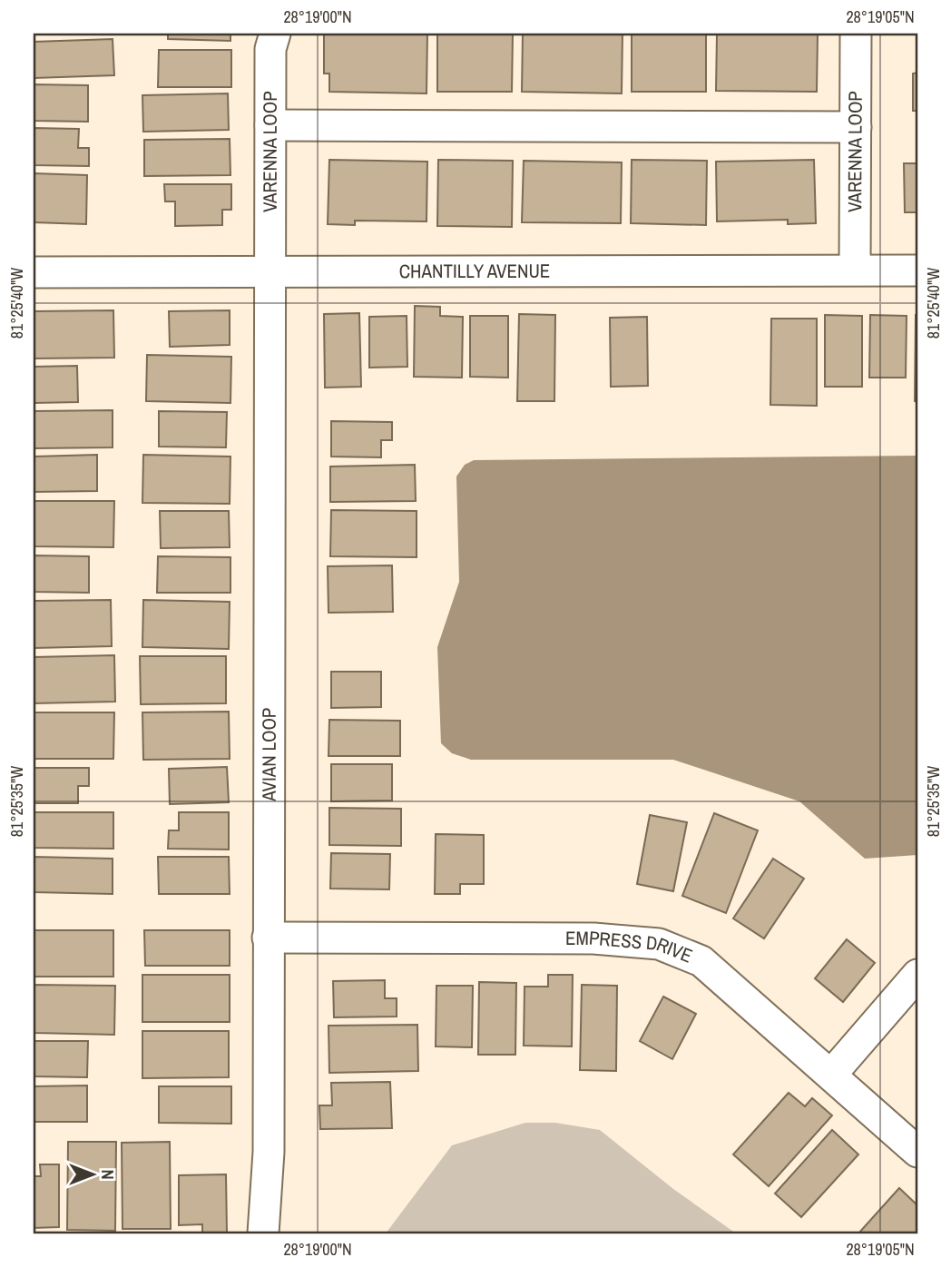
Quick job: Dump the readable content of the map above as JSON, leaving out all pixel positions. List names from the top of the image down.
{
  "streets": {
    "street": [
      "VARENNA LOOP",
      "CHANTILLY AVENUE",
      "AVIAN LOOP",
      "EMPRESS DRIVE"
    ]
  },
  "crossings": [
    ["VARENNA LOOP", "CHANTILLY AVENUE"],
    ["VARENNA LOOP", "AVIAN LOOP"],
    ["CHANTILLY AVENUE", "AVIAN LOOP"],
    ["AVIAN LOOP", "EMPRESS DRIVE"]
  ],
  "north": "right",
  "coordinates": [
    "28°19'00\"N",
    "28°19'05\"N",
    "81°25'40\"W",
    "81°25'35\"W"
  ]
}
